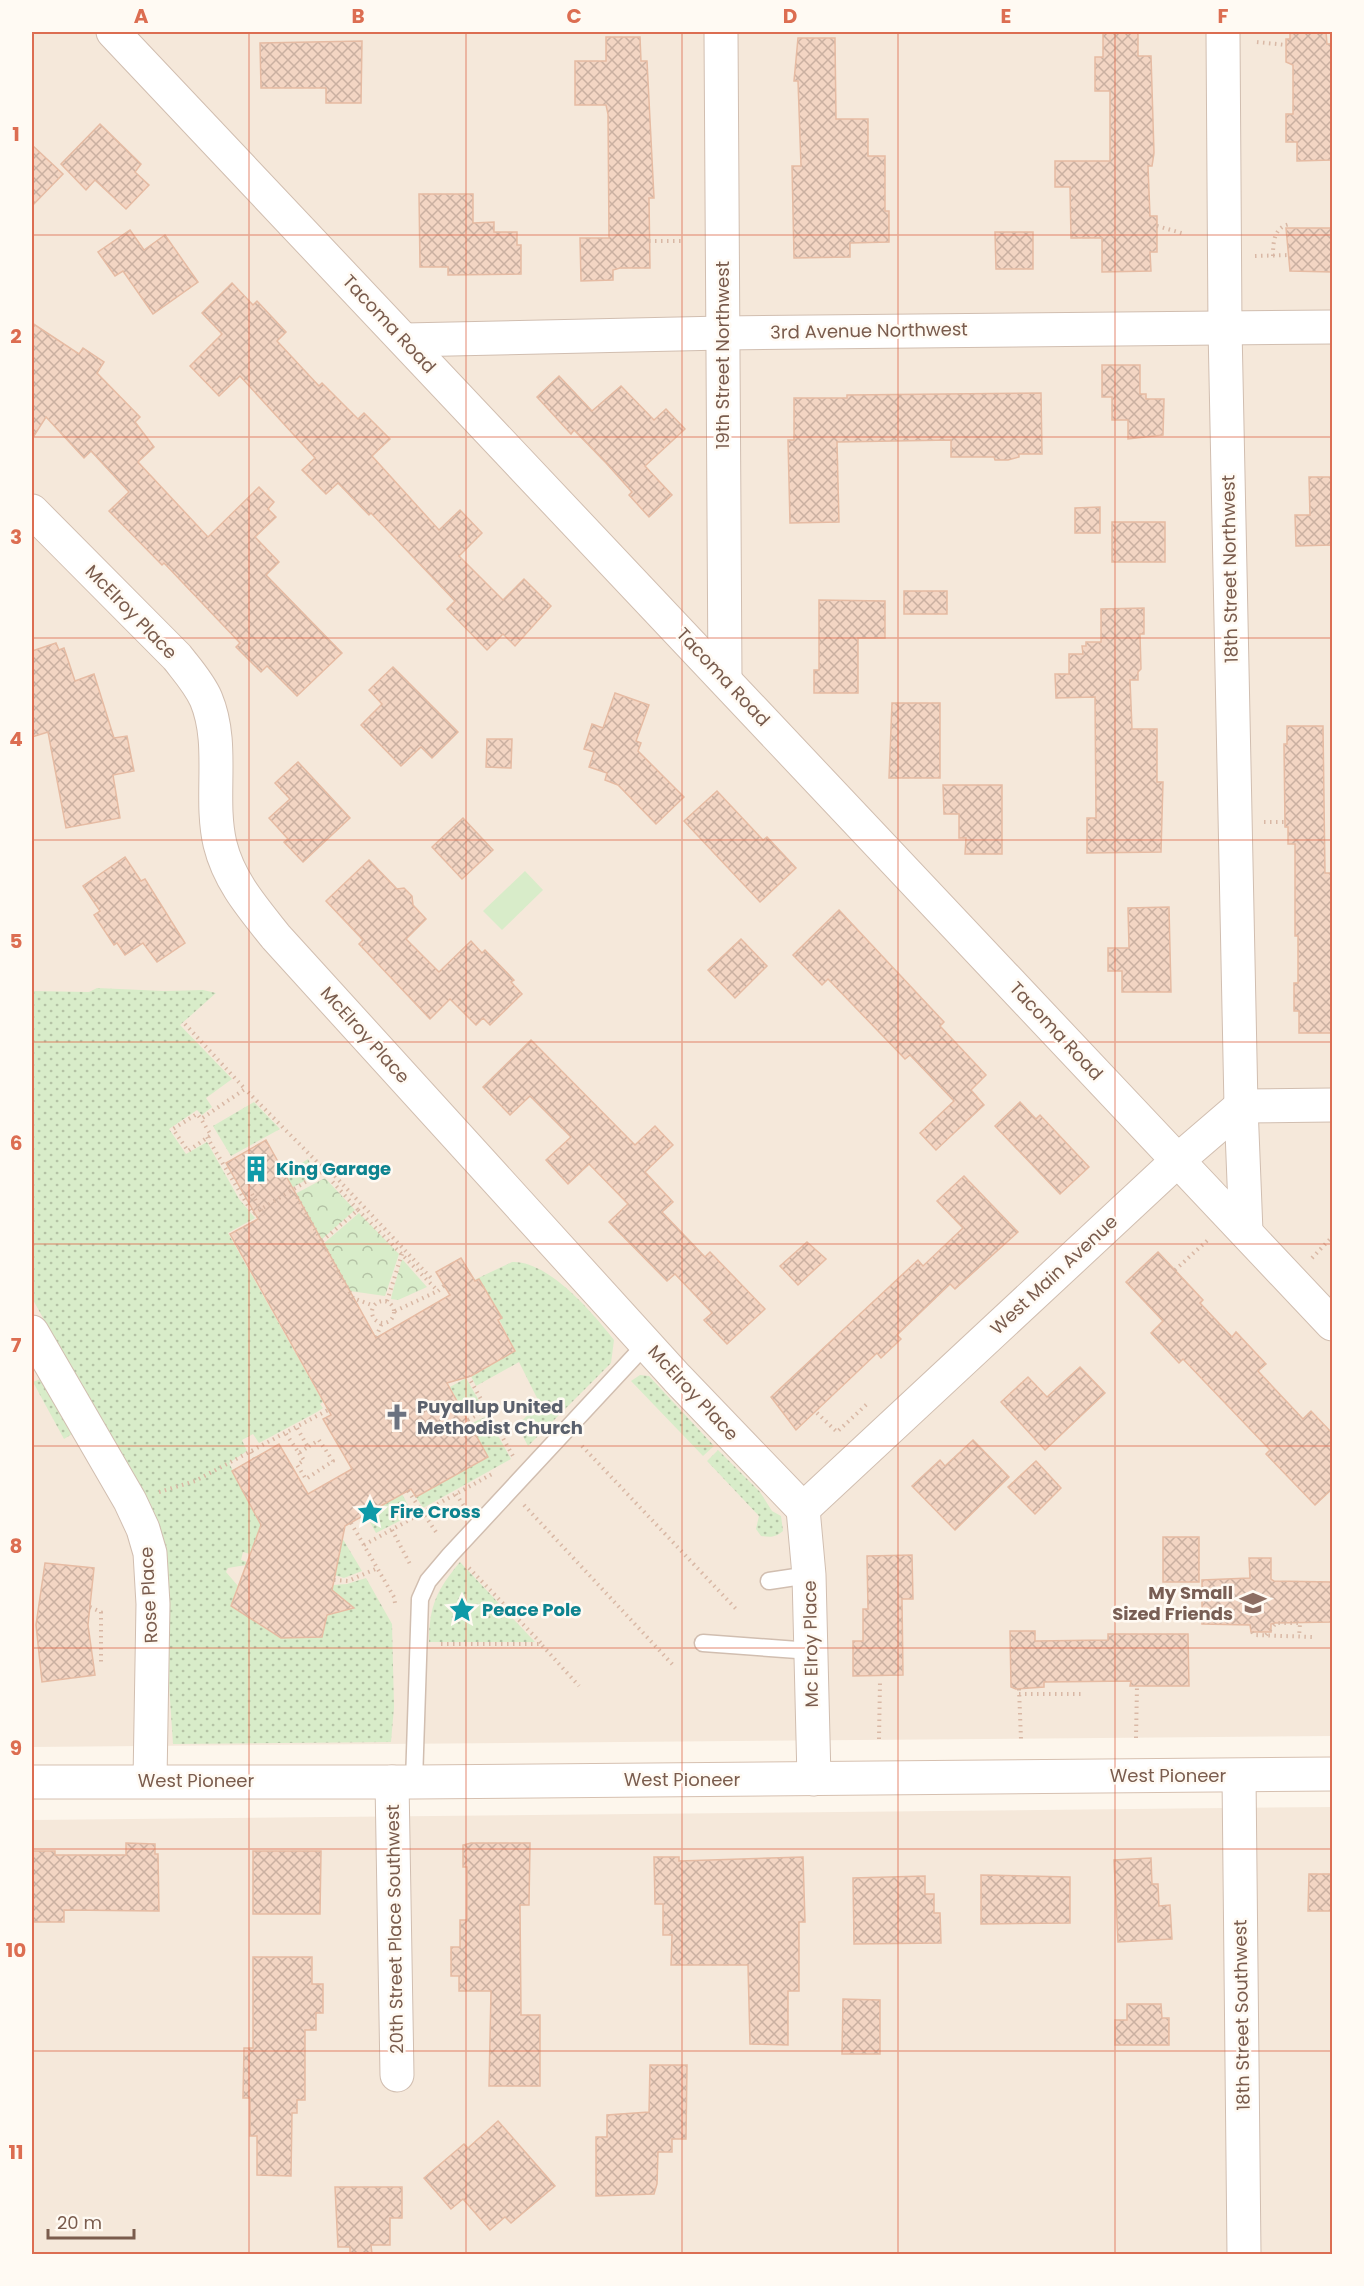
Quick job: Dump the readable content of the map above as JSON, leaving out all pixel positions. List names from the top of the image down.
{
  "streets": {
    "street": [
      "Tacoma Road",
      "3rd Avenue Northwest",
      "19th Street Northwest",
      "18th Street Northwest",
      "McElroy Place",
      "West Main Avenue",
      "Rose Place",
      "Mc Elroy Place",
      "West Pioneer",
      "20th Street Place Southwest",
      "18th Street Southwest"
    ]
  },
  "crossings": [
    ["Tacoma Road", "3rd Avenue Northwest"],
    ["Tacoma Road", "19th Street Northwest"],
    ["Tacoma Road", "18th Street Northwest"],
    ["Tacoma Road", "West Main Avenue"],
    ["3rd Avenue Northwest", "19th Street Northwest"],
    ["3rd Avenue Northwest", "18th Street Northwest"],
    ["18th Street Northwest", "West Main Avenue"],
    ["McElroy Place", "West Main Avenue"],
    ["McElroy Place", "Mc Elroy Place"],
    ["West Main Avenue", "Mc Elroy Place"],
    ["Rose Place", "West Pioneer"],
    ["Mc Elroy Place", "West Pioneer"],
    ["West Pioneer", "20th Street Place Southwest"],
    ["West Pioneer", "18th Street Southwest"]
  ],
  "places": {
    "building": ["King Garage"],
    "church": ["Puyallup United Methodist Church"],
    "place": ["Fire Cross", "Peace Pole"],
    "school or university": ["My Small Sized Friends"]
  },
  "scale_bar": "20 m",
  "grid": {
    "columns": [
      "A",
      "B",
      "C",
      "D",
      "E",
      "F"
    ],
    "rows": [
      "1",
      "2",
      "3",
      "4",
      "5",
      "6",
      "7",
      "8",
      "9",
      "10",
      "11"
    ]
  }
}
